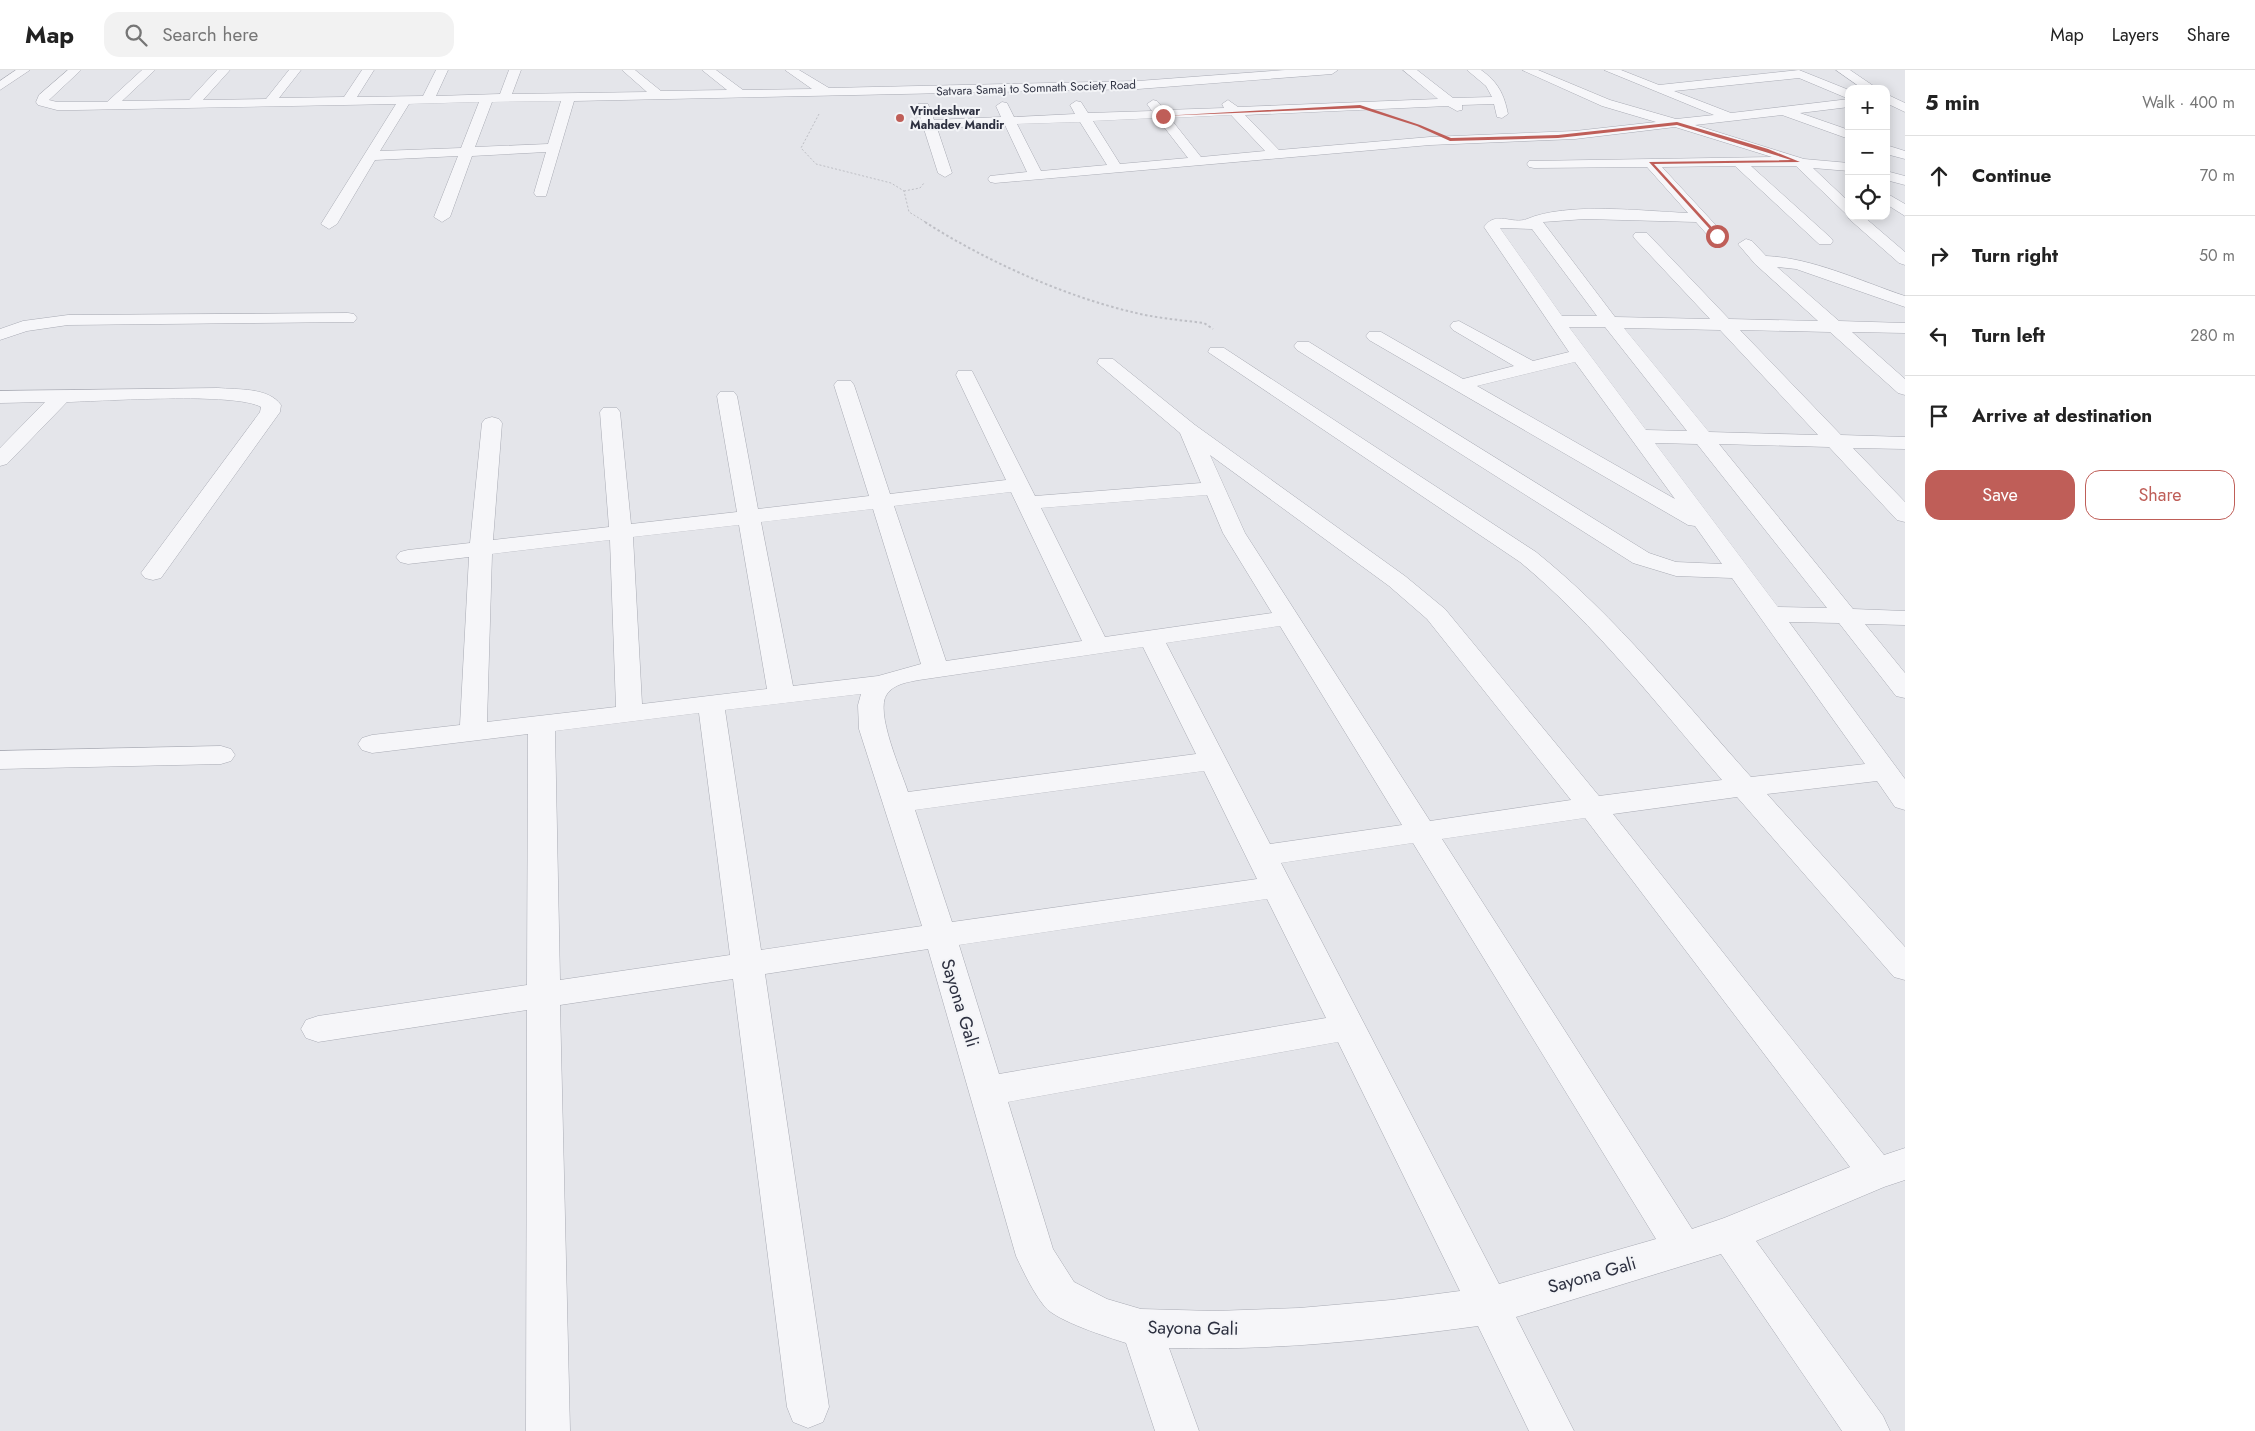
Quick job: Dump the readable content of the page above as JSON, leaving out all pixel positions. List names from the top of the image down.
{
  "streets": {
    "street": ["Satvara Samaj to Somnath Society Road", "Sayona Gali"]
  },
  "places": ["Vrindeshwar Mahadev Mandir"],
  "page": {
    "header": "Map",
    "search": "Search here",
    "nav": ["Map", "Layers", "Share"],
    "heading": ["5 min", "Walk · 400 m"],
    "map_buttons": ["+", "−"],
    "list": [
      ["Continue", "70 m"],
      ["Turn right", "50 m"],
      ["Turn left", "280 m"],
      "Arrive at destination"
    ],
    "buttons": ["Save", "Share"]
  }
}
